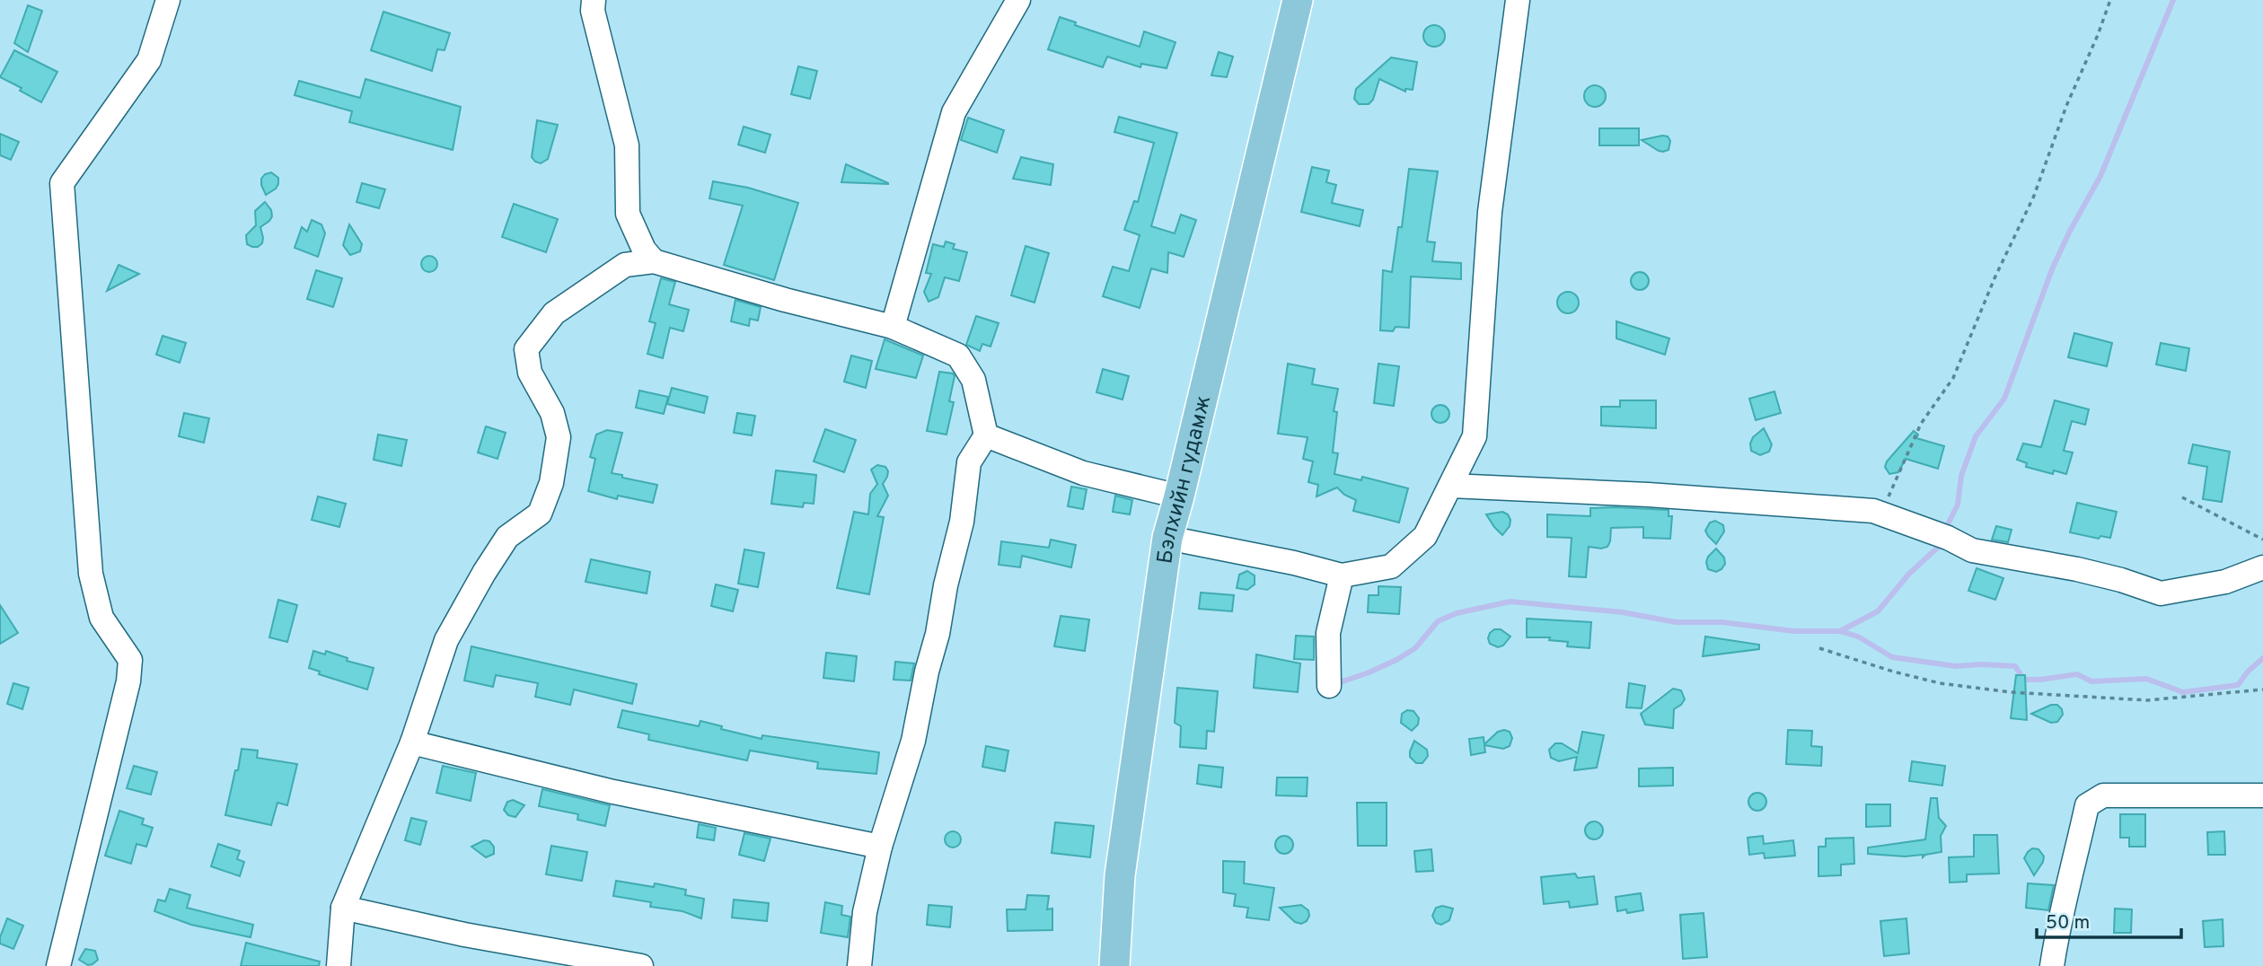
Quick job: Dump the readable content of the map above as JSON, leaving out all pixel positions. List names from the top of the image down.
{
  "streets": {
    "main road": ["Бэлхийн гудамж"]
  },
  "scale_bar": "50 m"
}
